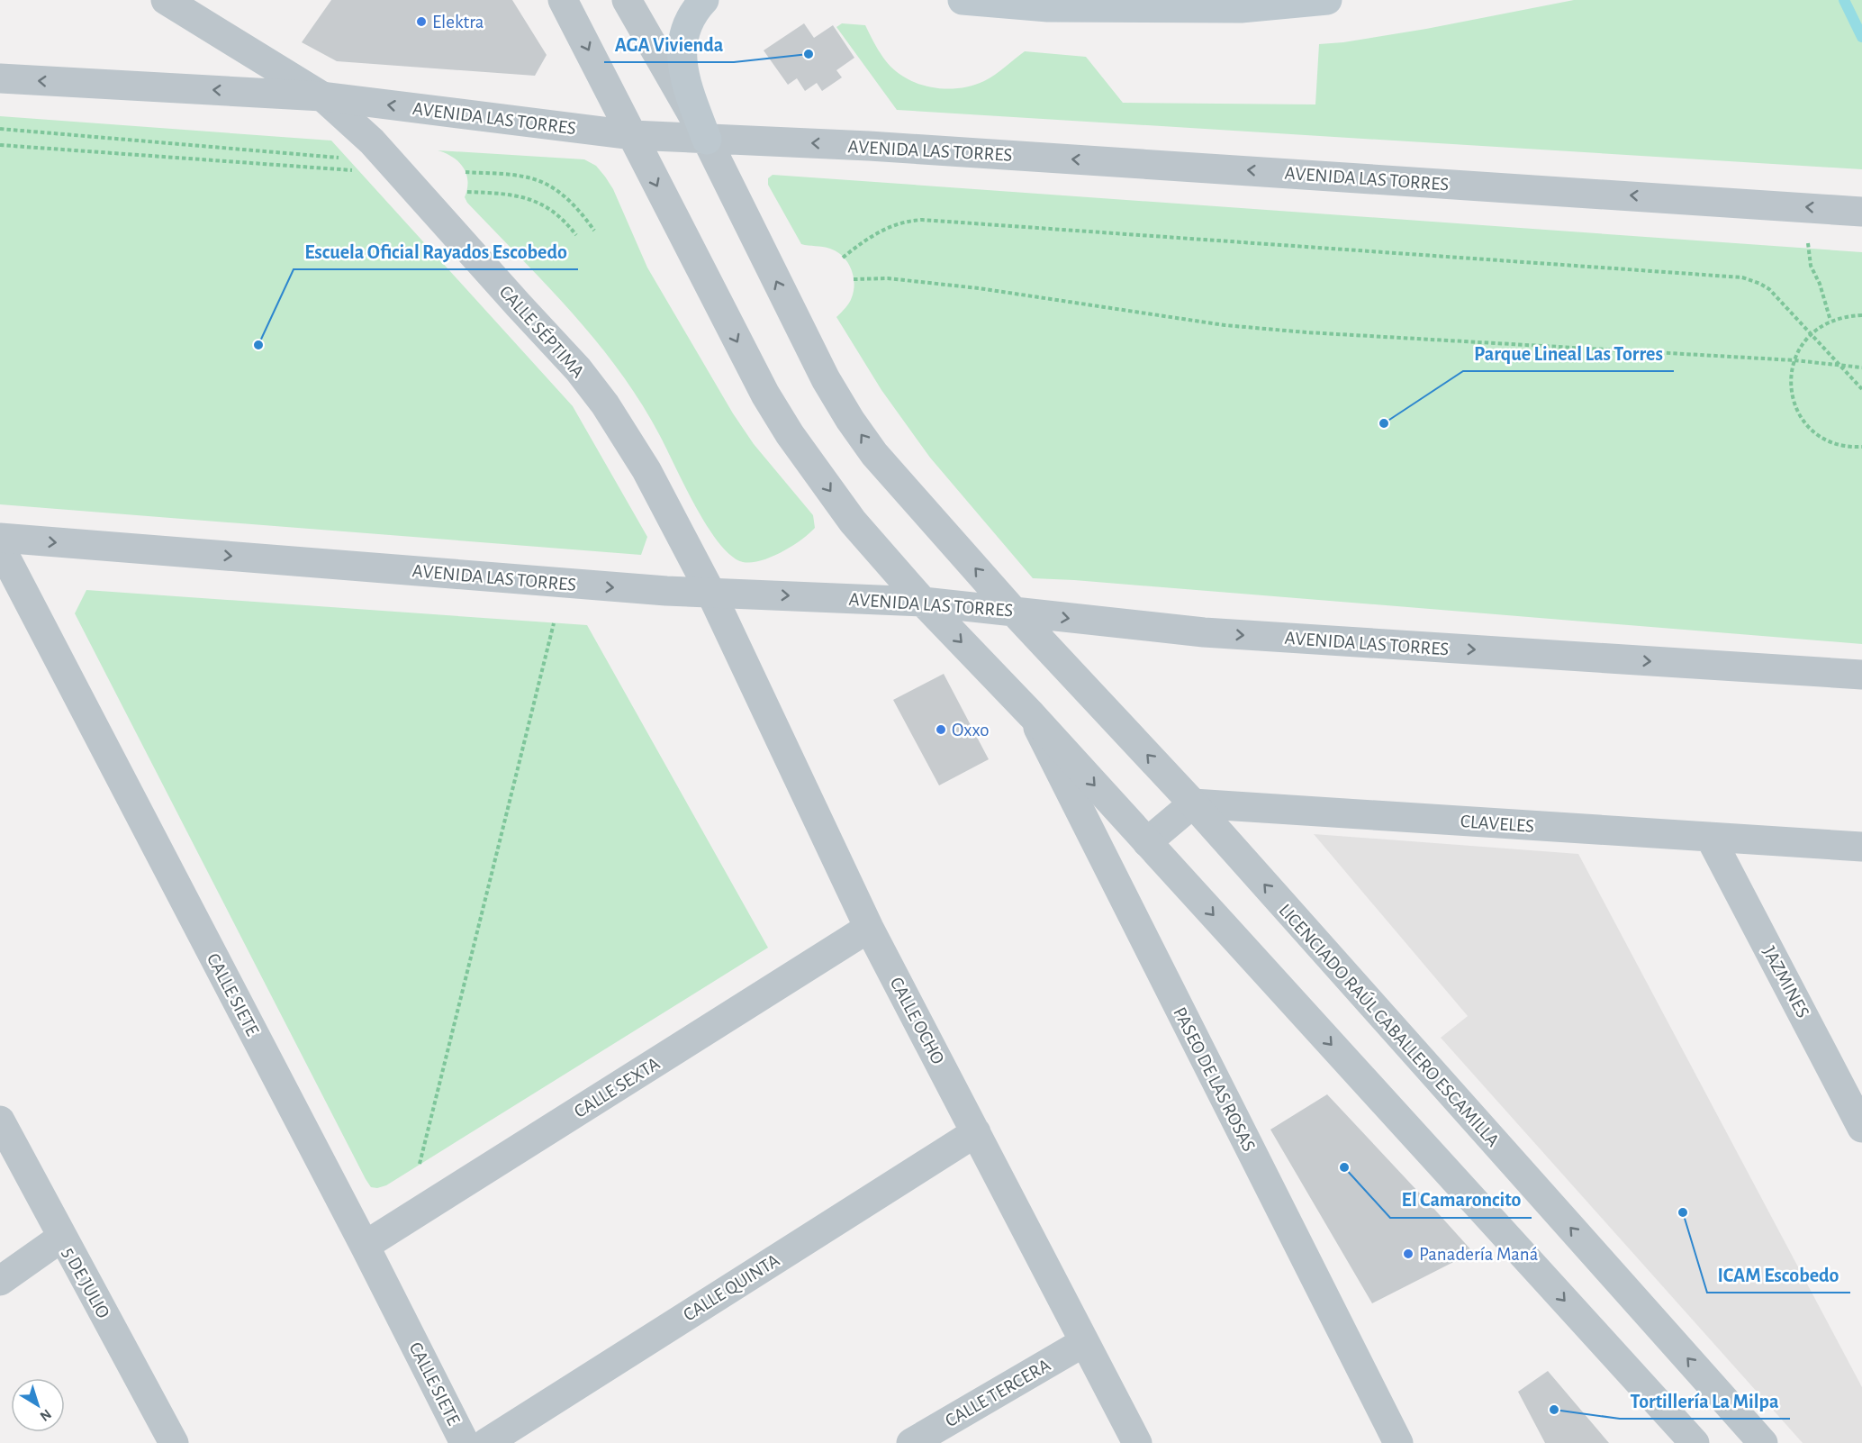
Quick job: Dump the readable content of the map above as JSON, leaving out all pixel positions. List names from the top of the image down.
{
  "streets": {
    "street": [
      "AVENIDA LAS TORRES",
      "CALLE SÉPTIMA",
      "CLAVELES",
      "JAZMINES",
      "CALLE SIETE",
      "CALLE OCHO",
      "LICENCIADO RAÚL CABALLERO ESCAMILLA",
      "PASEO DE LAS ROSAS",
      "CALLE SEXTA",
      "5 DE JULIO",
      "CALLE QUINTA",
      "CALLE TERCERA"
    ]
  },
  "crossings": [
    ["AVENIDA LAS TORRES", "CALLE SÉPTIMA"],
    ["AVENIDA LAS TORRES", "CALLE OCHO"],
    ["AVENIDA LAS TORRES", "LICENCIADO RAÚL CABALLERO ESCAMILLA"],
    ["CALLE SÉPTIMA", "CALLE OCHO"],
    ["CLAVELES", "JAZMINES"],
    ["CLAVELES", "LICENCIADO RAÚL CABALLERO ESCAMILLA"],
    ["CALLE SIETE", "CALLE SEXTA"],
    ["CALLE OCHO", "CALLE SEXTA"],
    ["CALLE OCHO", "CALLE QUINTA"],
    ["CALLE OCHO", "CALLE TERCERA"]
  ],
  "places": [
    "Elektra",
    "AGA Vivienda",
    "Escuela Oficial Rayados Escobedo",
    "Parque Lineal Las Torres",
    "Oxxo",
    "El Camaroncito",
    "ICAM Escobedo",
    "Panadería Maná",
    "Tortillería La Milpa"
  ],
  "north": "bottom right"
}
